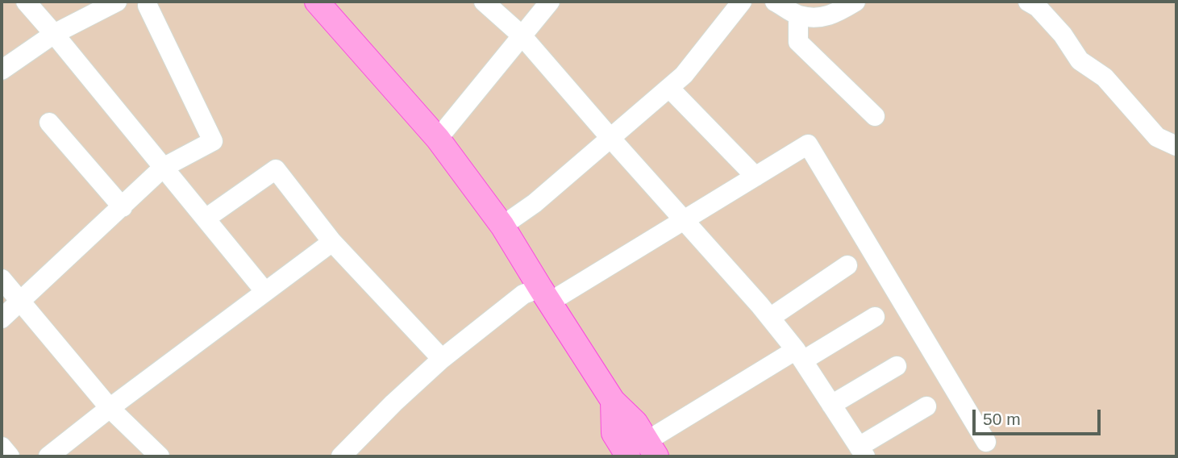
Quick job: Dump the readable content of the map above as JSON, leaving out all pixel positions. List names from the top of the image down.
{
  "scale_bar": "50 m"
}
